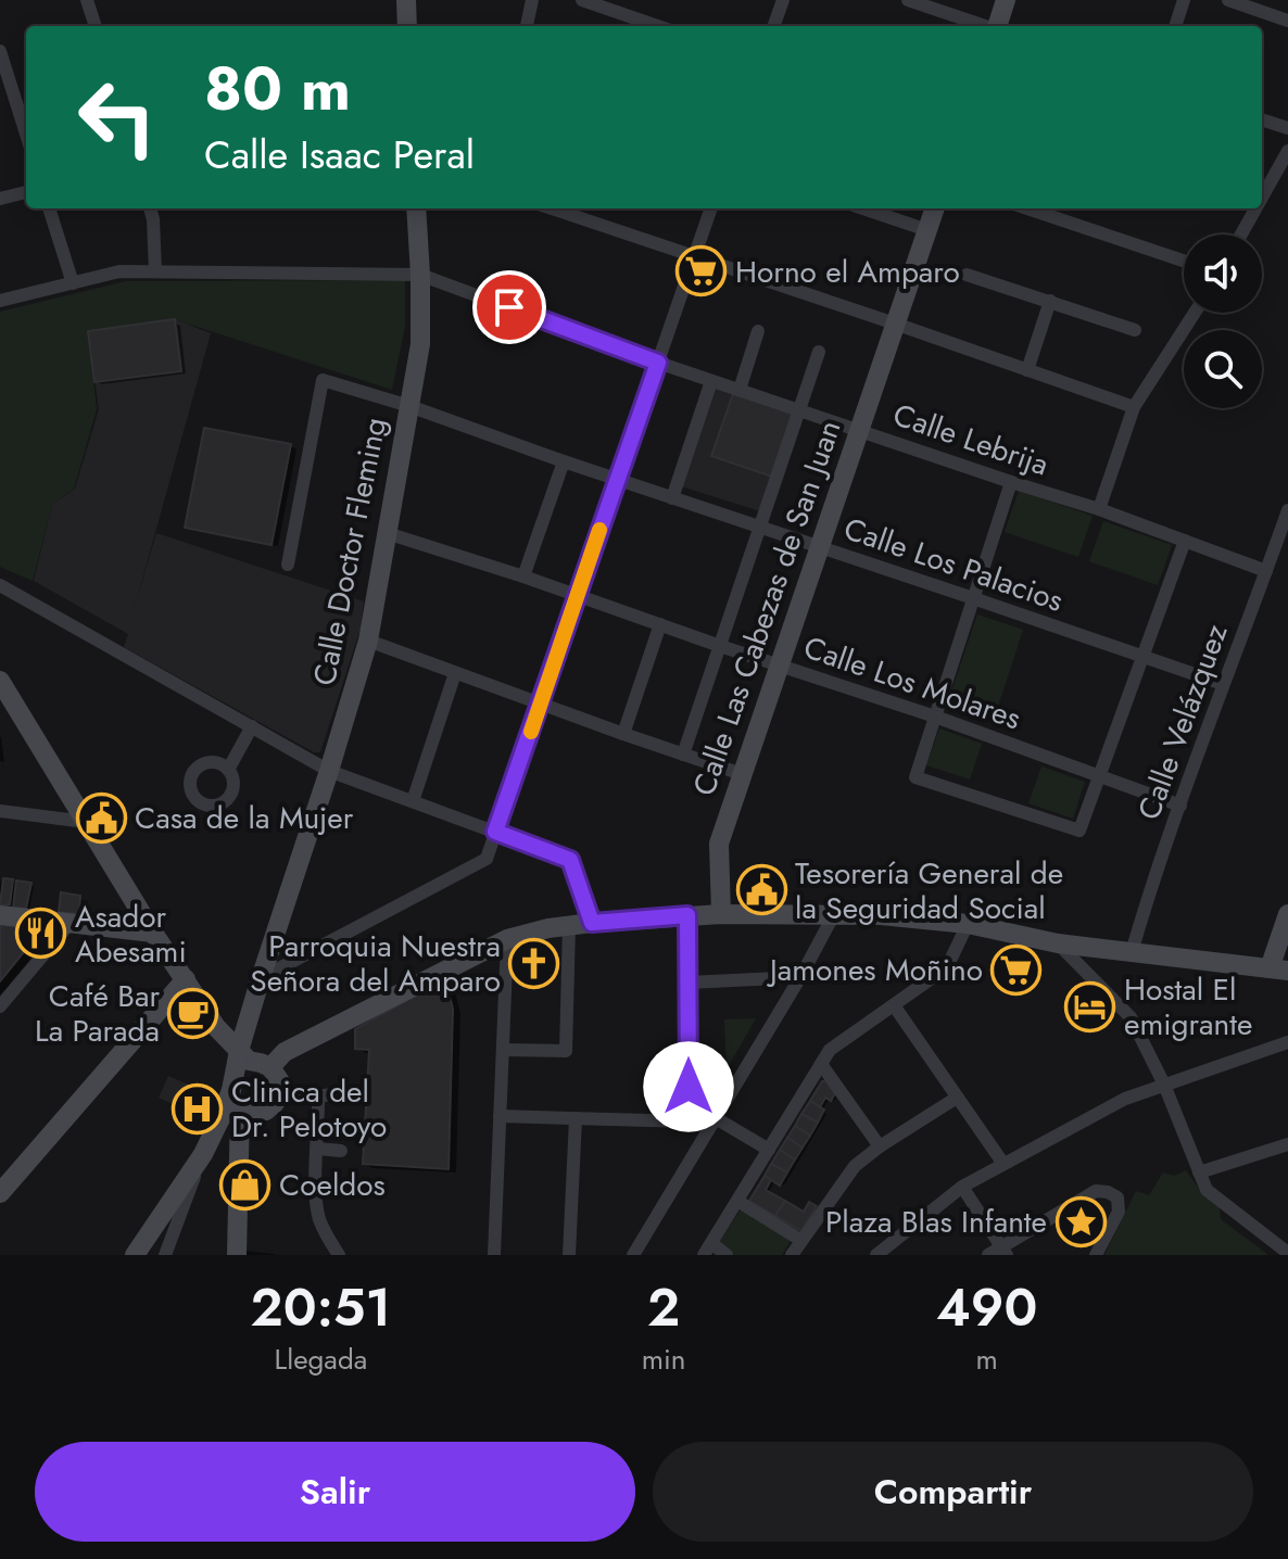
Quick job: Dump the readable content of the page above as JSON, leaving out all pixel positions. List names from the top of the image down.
{
  "streets": {
    "main road": ["Calle Doctor Fleming", "Calle Las Cabezas de San Juan"],
    "street": [
      "Calle Lebrija",
      "Calle Los Palacios",
      "Calle Los Molares",
      "Calle Velázquez"
    ]
  },
  "crossings": [
    ["Calle Lebrija", "Calle Doctor Fleming"],
    ["Calle Lebrija", "Calle Las Cabezas de San Juan"],
    ["Calle Lebrija", "Calle Velázquez"],
    ["Calle Doctor Fleming", "Calle Los Palacios"],
    ["Calle Doctor Fleming", "Calle Los Molares"],
    ["Calle Los Palacios", "Calle Las Cabezas de San Juan"],
    ["Calle Los Palacios", "Calle Velázquez"],
    ["Calle Las Cabezas de San Juan", "Calle Los Molares"],
    ["Calle Los Molares", "Calle Velázquez"]
  ],
  "places": {
    "supermarket": ["Horno el Amparo", "Jamones Moñino"],
    "public building": ["Casa de la Mujer", "Tesorería General de la Seguridad Social"],
    "restaurant": ["Asador Abesami"],
    "church": ["Parroquia Nuestra Señora del Amparo"],
    "hotel": ["Hostal El emigrante"],
    "cafe": ["Café Bar La Parada"],
    "hospital": ["Clinica del Dr. Pelotoyo"],
    "shop": ["Coeldos"],
    "place": ["Plaza Blas Infante"]
  },
  "page": {
    "turn": ["80 m", "Calle Isaac Peral"],
    "eta": [
      "20:51",
      "Llegada",
      "2",
      "min",
      "490",
      "m"
    ],
    "buttons": ["Salir", "Compartir"]
  }
}
